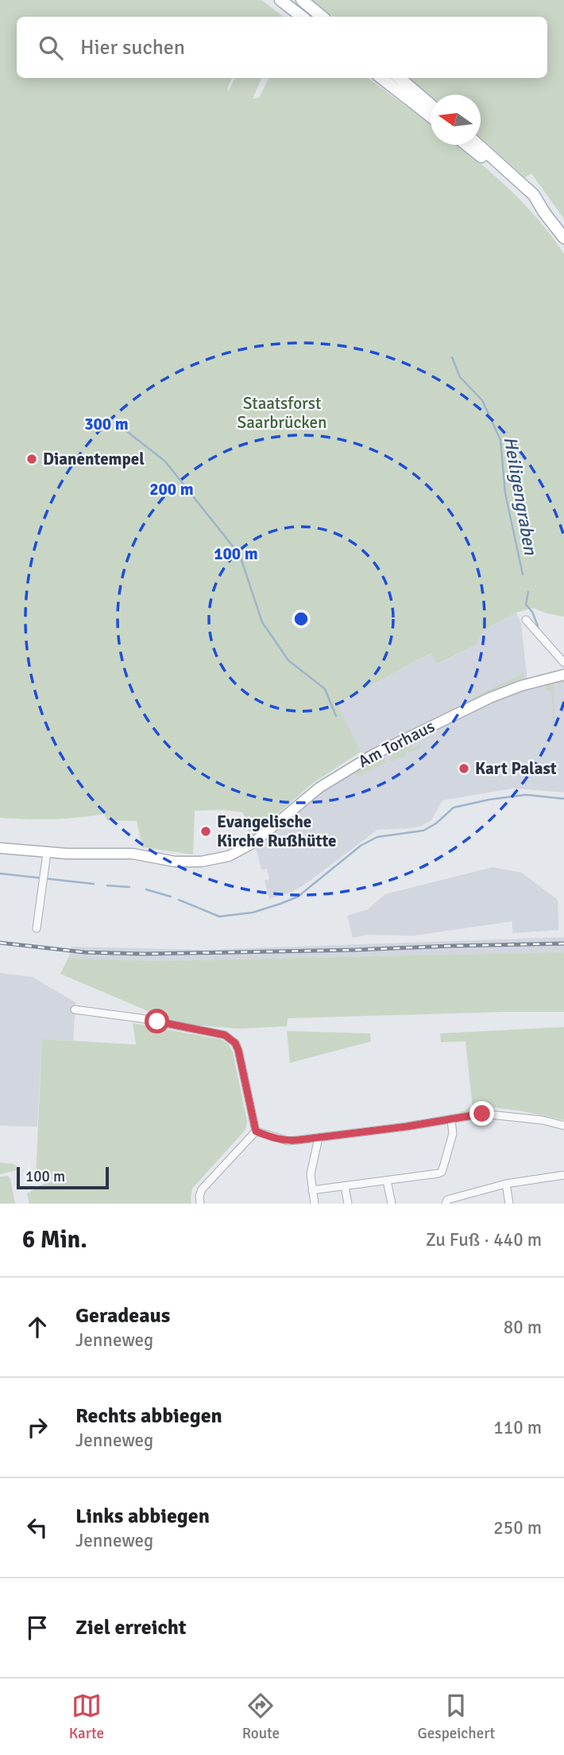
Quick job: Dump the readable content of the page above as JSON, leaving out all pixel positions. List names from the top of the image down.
{
  "streets": {
    "main road": ["Am Torhaus"]
  },
  "water": ["Heiligengraben"],
  "parks": ["Staatsforst Saarbrücken"],
  "places": ["Dianentempel", "Kart Palast", "Evangelische Kirche Rußhütte"],
  "scale_bar": "100 m",
  "north": "left",
  "page": {
    "search": "Hier suchen",
    "scale": "100 m",
    "heading": ["6 Min.", "Zu Fuß · 440 m"],
    "list": [
      ["Geradeaus", "Jenneweg", "80 m"],
      ["Rechts abbiegen", "Jenneweg", "110 m"],
      ["Links abbiegen", "Jenneweg", "250 m"],
      "Ziel erreicht"
    ],
    "nav": ["Karte", "Route", "Gespeichert"]
  },
  "rings": ["300 m", "200 m", "100 m"]
}
